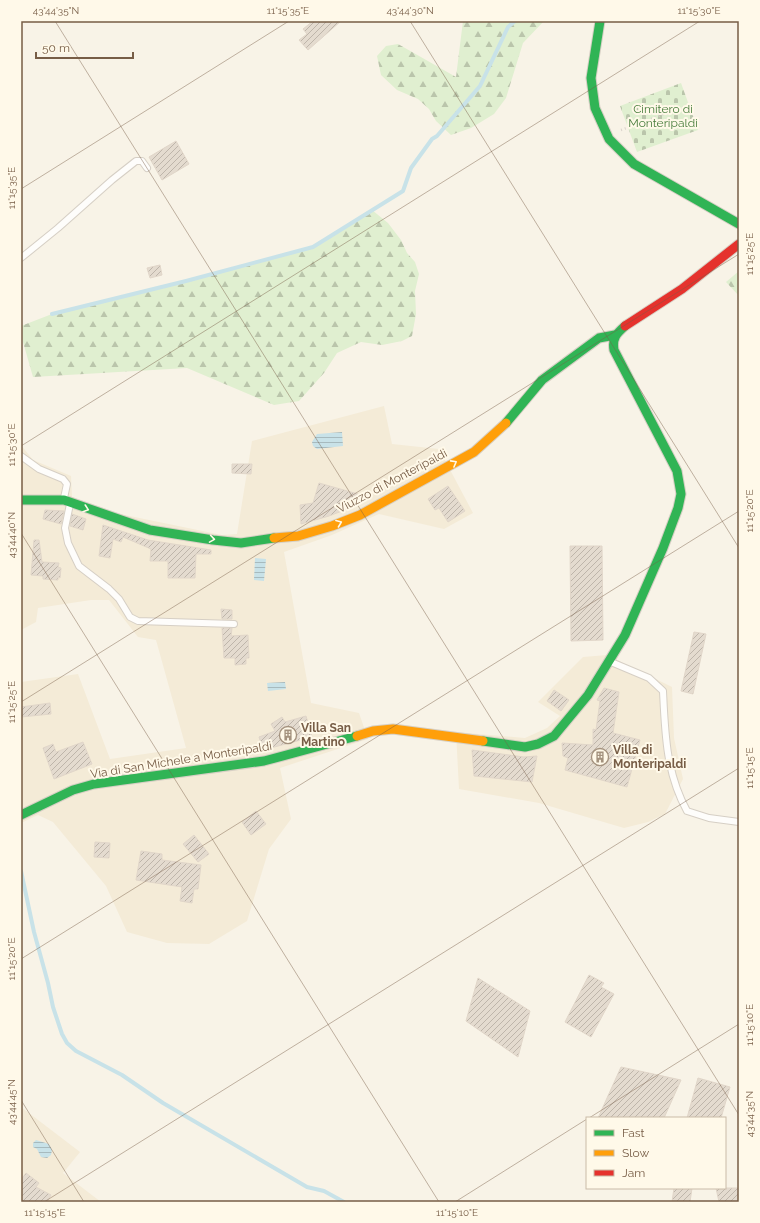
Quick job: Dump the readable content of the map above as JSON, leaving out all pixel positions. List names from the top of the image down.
{
  "streets": {
    "street": ["Viuzzo di Monteripaldi", "Via di San Michele a Monteripaldi"]
  },
  "crossings": [
    ["Viuzzo di Monteripaldi", "Via di San Michele a Monteripaldi"]
  ],
  "one_way": ["Viuzzo di Monteripaldi"],
  "parks": ["Cimitero di Monteripaldi"],
  "places": {
    "building": ["Villa San Martino", "Villa di Monteripaldi"]
  },
  "legend": ["Fast", "Slow", "Jam"],
  "scale_bar": "50 m",
  "coordinates": [
    "43°44'35\"N",
    "11°15'35\"E",
    "43°44'30\"N",
    "11°15'30\"E",
    "11°15'25\"E",
    "11°15'20\"E",
    "43°44'40\"N",
    "11°15'15\"E",
    "11°15'10\"E",
    "43°44'45\"N"
  ]
}
